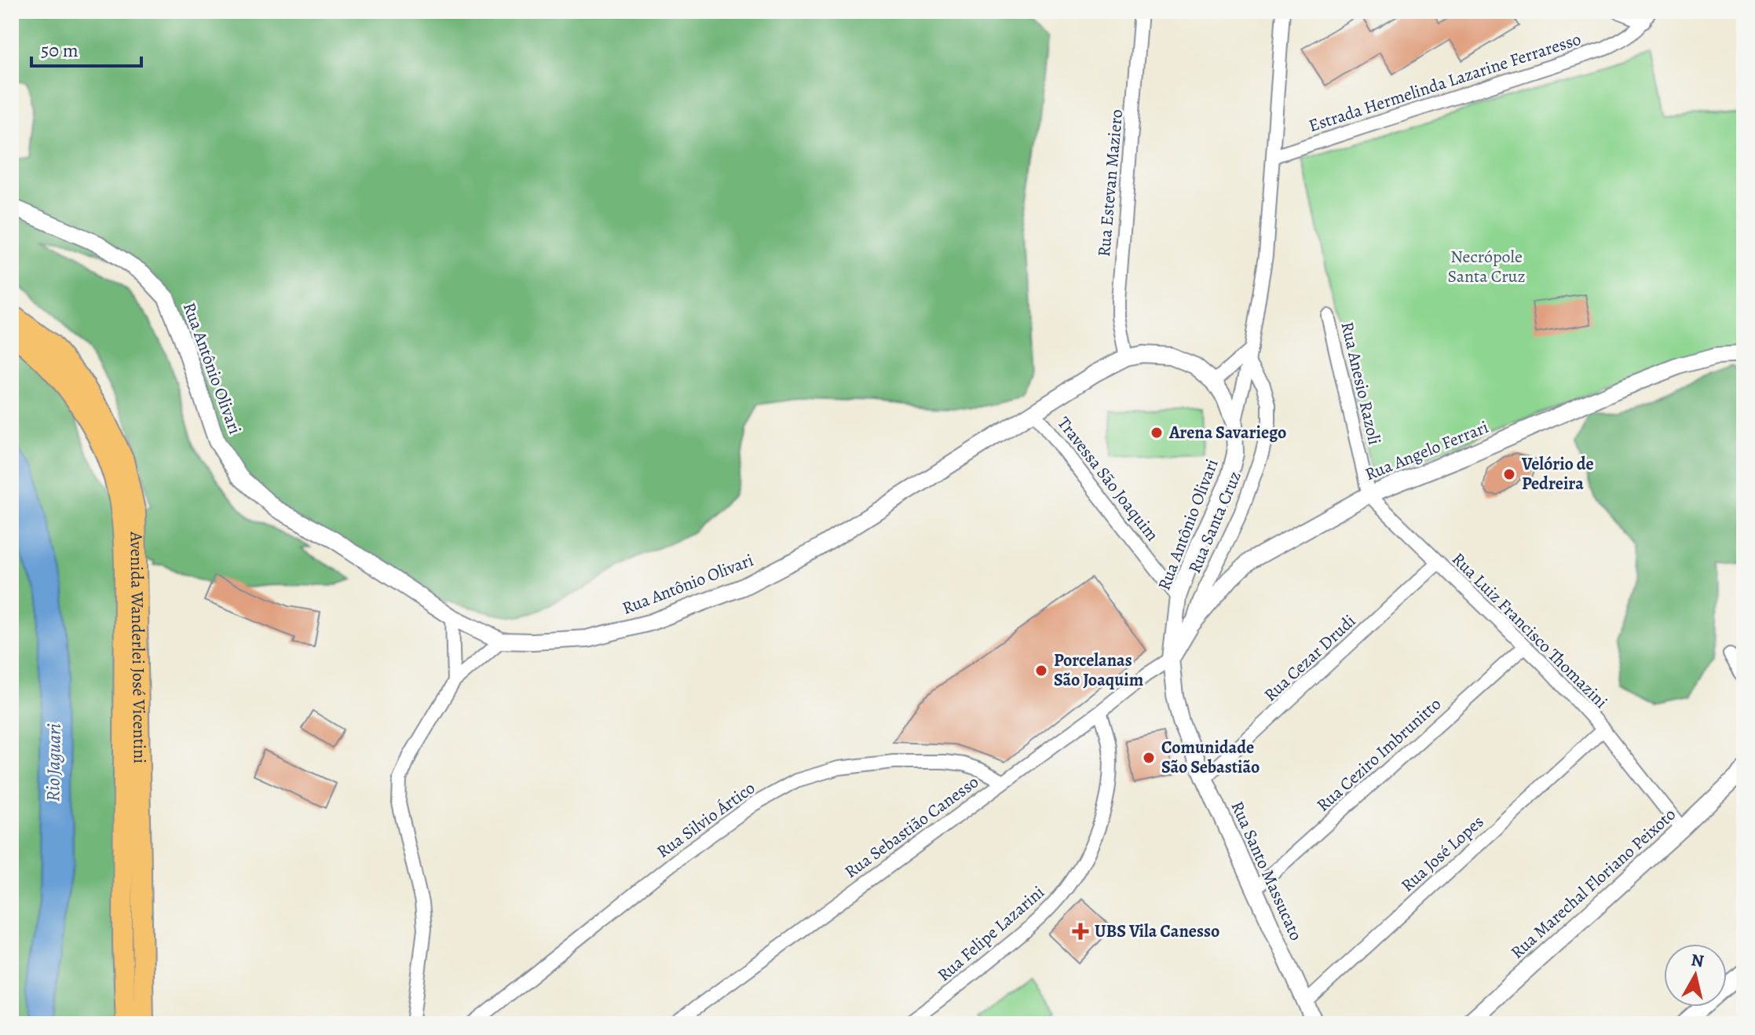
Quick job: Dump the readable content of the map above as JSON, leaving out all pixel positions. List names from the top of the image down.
{
  "streets": {
    "main road": ["Avenida Wanderlei José Vicentini"],
    "street": [
      "Estrada Hermelinda Lazarine Ferraresso",
      "Rua Estevan Maziero",
      "Rua Antônio Olivari",
      "Rua Anesio Razoli",
      "Rua Angelo Ferrari",
      "Travessa São Joaquim",
      "Rua Santa Cruz",
      "Rua Luiz Francisco Thomazini",
      "Rua Cezar Drudi",
      "Rua Ceziro Imbrunitto",
      "Rua Silvio Ártico",
      "Rua Sebastião Canesso",
      "Rua José Lopes",
      "Rua Santo Massucato",
      "Rua Marechal Floriano Peixoto",
      "Rua Felipe Lazarini"
    ]
  },
  "crossings": [
    ["Rua Estevan Maziero", "Rua Antônio Olivari"],
    ["Rua Antônio Olivari", "Rua Angelo Ferrari"],
    ["Rua Antônio Olivari", "Travessa São Joaquim"],
    ["Rua Antônio Olivari", "Rua Sebastião Canesso"],
    ["Rua Antônio Olivari", "Rua Santo Massucato"],
    ["Rua Anesio Razoli", "Rua Angelo Ferrari"],
    ["Rua Anesio Razoli", "Rua Luiz Francisco Thomazini"],
    ["Rua Angelo Ferrari", "Rua Santa Cruz"],
    ["Rua Angelo Ferrari", "Rua Luiz Francisco Thomazini"],
    ["Rua Angelo Ferrari", "Rua Sebastião Canesso"],
    ["Rua Angelo Ferrari", "Rua Santo Massucato"],
    ["Rua Luiz Francisco Thomazini", "Rua Cezar Drudi"],
    ["Rua Luiz Francisco Thomazini", "Rua Ceziro Imbrunitto"],
    ["Rua Luiz Francisco Thomazini", "Rua José Lopes"],
    ["Rua Luiz Francisco Thomazini", "Rua Marechal Floriano Peixoto"],
    ["Rua Cezar Drudi", "Rua Santo Massucato"],
    ["Rua Ceziro Imbrunitto", "Rua Santo Massucato"],
    ["Rua Silvio Ártico", "Rua Sebastião Canesso"],
    ["Rua Sebastião Canesso", "Rua Santo Massucato"],
    ["Rua Sebastião Canesso", "Rua Felipe Lazarini"],
    ["Rua José Lopes", "Rua Santo Massucato"]
  ],
  "water": ["Rio Jaguari"],
  "parks": ["Necrópole Santa Cruz"],
  "places": {
    "other": [
      "Arena Savariego",
      "Velório de Pedreira",
      "Porcelanas São Joaquim",
      "Comunidade São Sebastião"
    ],
    "health": ["UBS Vila Canesso"]
  },
  "scale_bar": "50 m",
  "north": "top"
}
